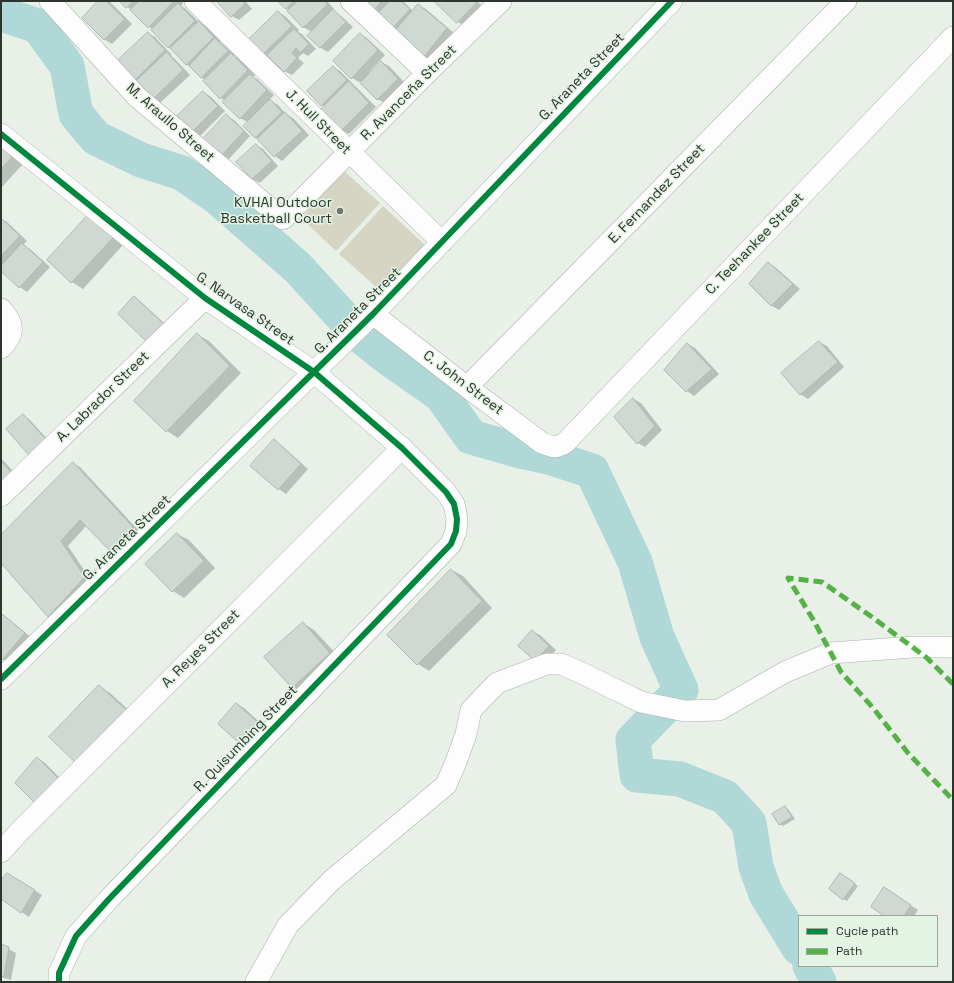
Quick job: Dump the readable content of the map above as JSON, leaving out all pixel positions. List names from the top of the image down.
{
  "streets": {
    "street": [
      "G. Araneta Street",
      "R. Avanceña Street",
      "J. Hull Street",
      "M. Araullo Street",
      "E. Fernandez Street",
      "C. Teehankee Street",
      "G. Narvasa Street",
      "C. John Street",
      "A. Labrador Street",
      "A. Reyes Street",
      "R. Quisumbing Street"
    ]
  },
  "crossings": [
    ["G. Araneta Street", "J. Hull Street"],
    ["G. Araneta Street", "G. Narvasa Street"],
    ["G. Araneta Street", "C. John Street"],
    ["R. Avanceña Street", "J. Hull Street"],
    ["R. Avanceña Street", "M. Araullo Street"],
    ["E. Fernandez Street", "C. John Street"],
    ["C. Teehankee Street", "C. John Street"],
    ["G. Narvasa Street", "A. Labrador Street"],
    ["G. Narvasa Street", "A. Reyes Street"],
    ["G. Narvasa Street", "R. Quisumbing Street"]
  ],
  "places": ["KVHAI Outdoor Basketball Court"],
  "legend": ["Cycle path", "Path"]
}
